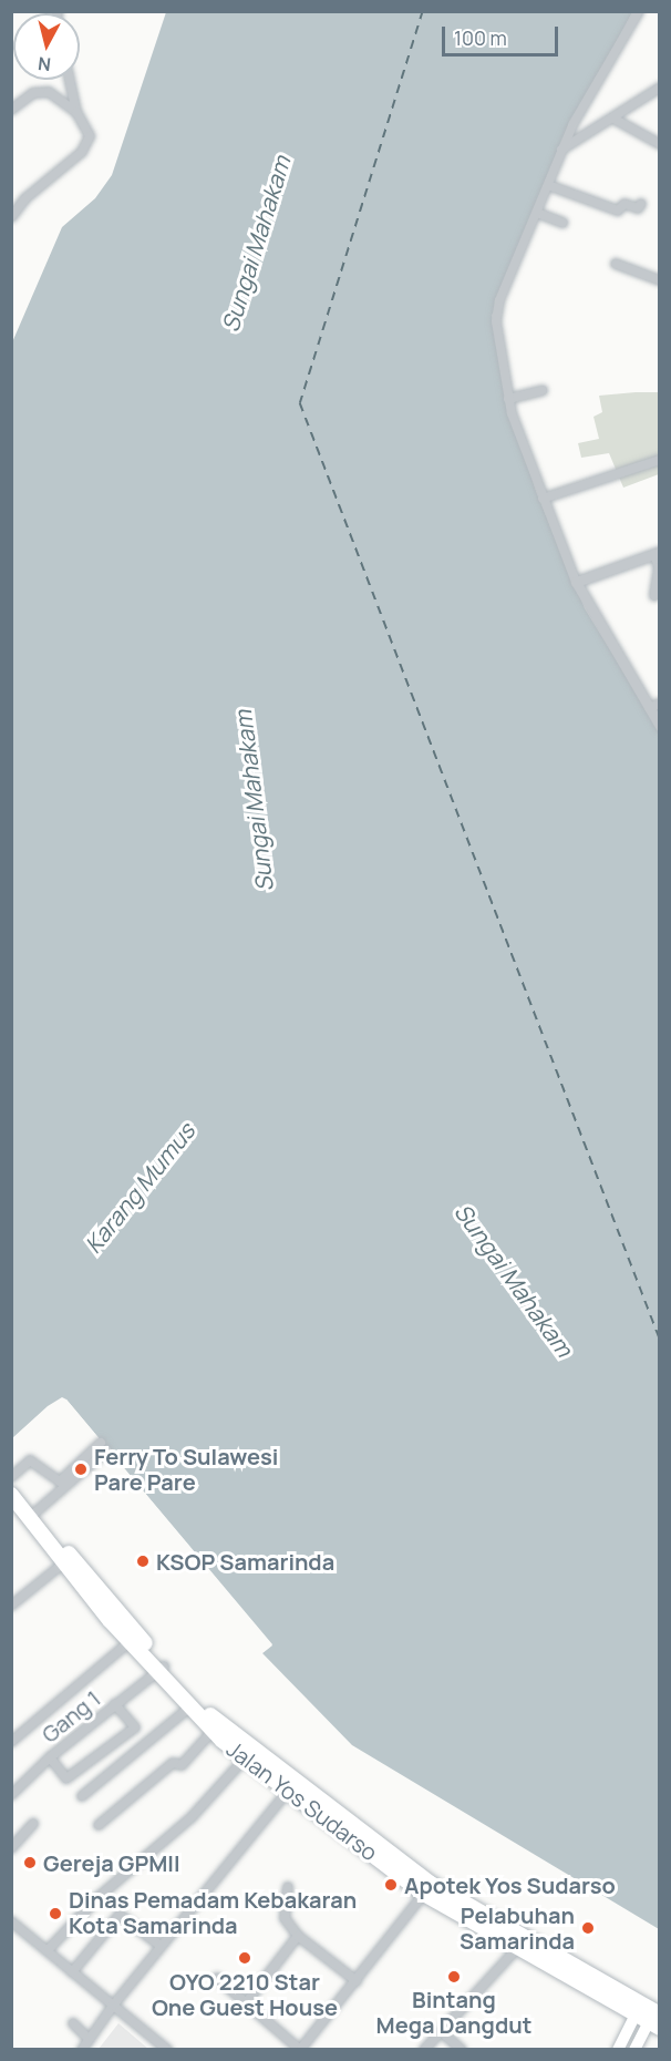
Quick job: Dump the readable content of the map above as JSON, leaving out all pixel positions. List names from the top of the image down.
{
  "streets": {
    "highway": ["Jalan Yos Sudarso"],
    "street": ["Gang 1"]
  },
  "crossings": [
    ["Gang 1", "Jalan Yos Sudarso"]
  ],
  "water": ["Sungai Mahakam", "Karang Mumus"],
  "places": [
    "Ferry To Sulawesi Pare Pare",
    "KSOP Samarinda",
    "Gereja GPMII",
    "Apotek Yos Sudarso",
    "Dinas Pemadam Kebakaran Kota Samarinda",
    "Pelabuhan Samarinda",
    "OYO 2210 Star One Guest House",
    "Bintang Mega Dangdut"
  ],
  "scale_bar": "100 m",
  "north": "bottom"
}
